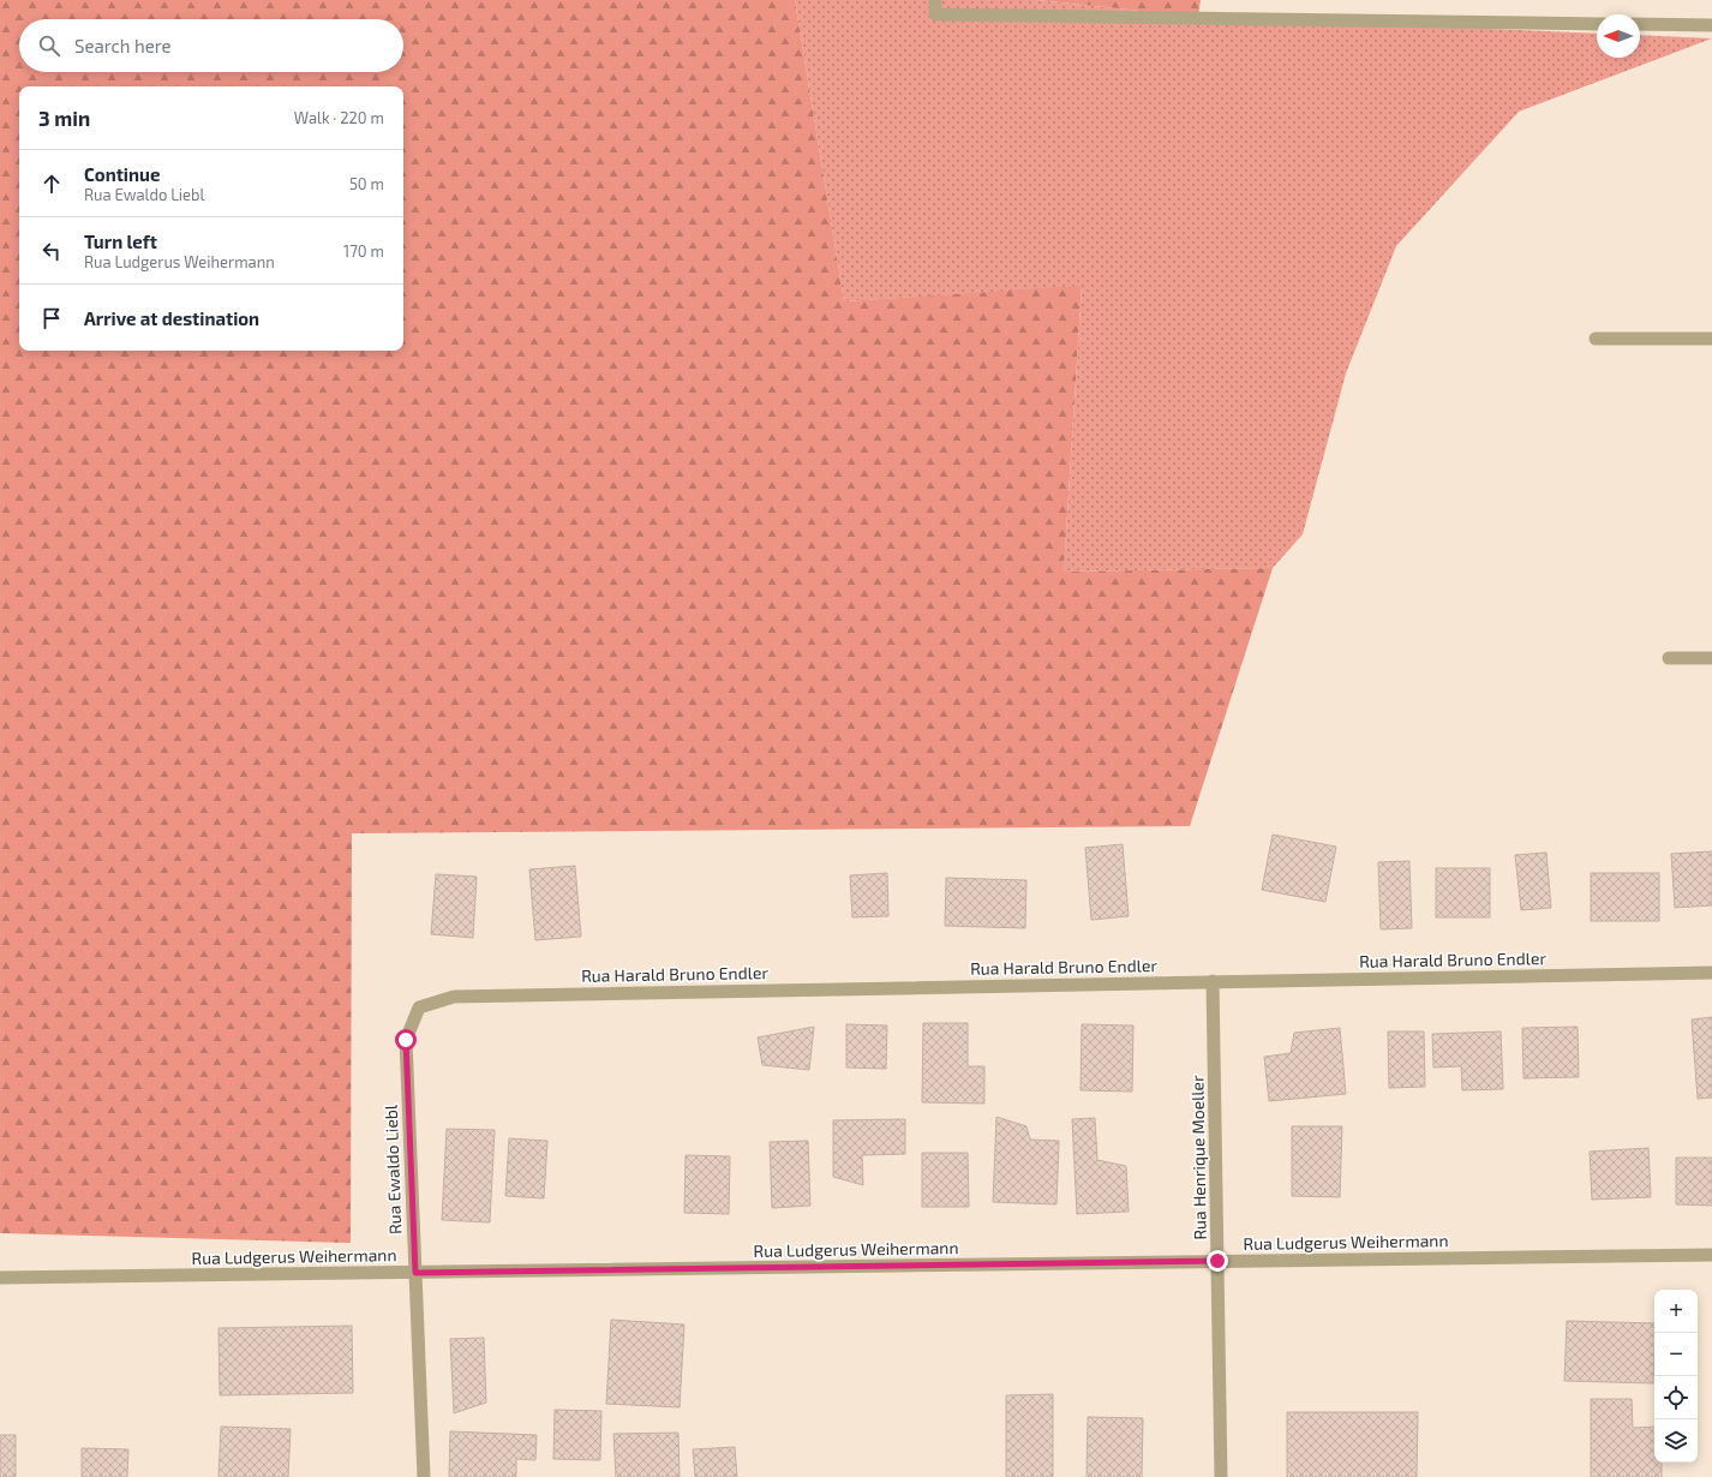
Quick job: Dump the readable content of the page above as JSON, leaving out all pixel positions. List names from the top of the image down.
{
  "streets": {
    "street": [
      "Rua Harald Bruno Endler",
      "Rua Henrique Moeller",
      "Rua Ewaldo Liebl",
      "Rua Ludgerus Weihermann"
    ]
  },
  "crossings": [
    ["Rua Harald Bruno Endler", "Rua Henrique Moeller"],
    ["Rua Harald Bruno Endler", "Rua Ewaldo Liebl"],
    ["Rua Henrique Moeller", "Rua Ludgerus Weihermann"],
    ["Rua Ewaldo Liebl", "Rua Ludgerus Weihermann"]
  ],
  "north": "left",
  "page": {
    "search": "Search here",
    "heading": ["3 min", "Walk · 220 m"],
    "list": [
      ["Continue", "Rua Ewaldo Liebl", "50 m"],
      ["Turn left", "Rua Ludgerus Weihermann", "170 m"],
      "Arrive at destination"
    ],
    "map_buttons": ["+", "−"]
  }
}
